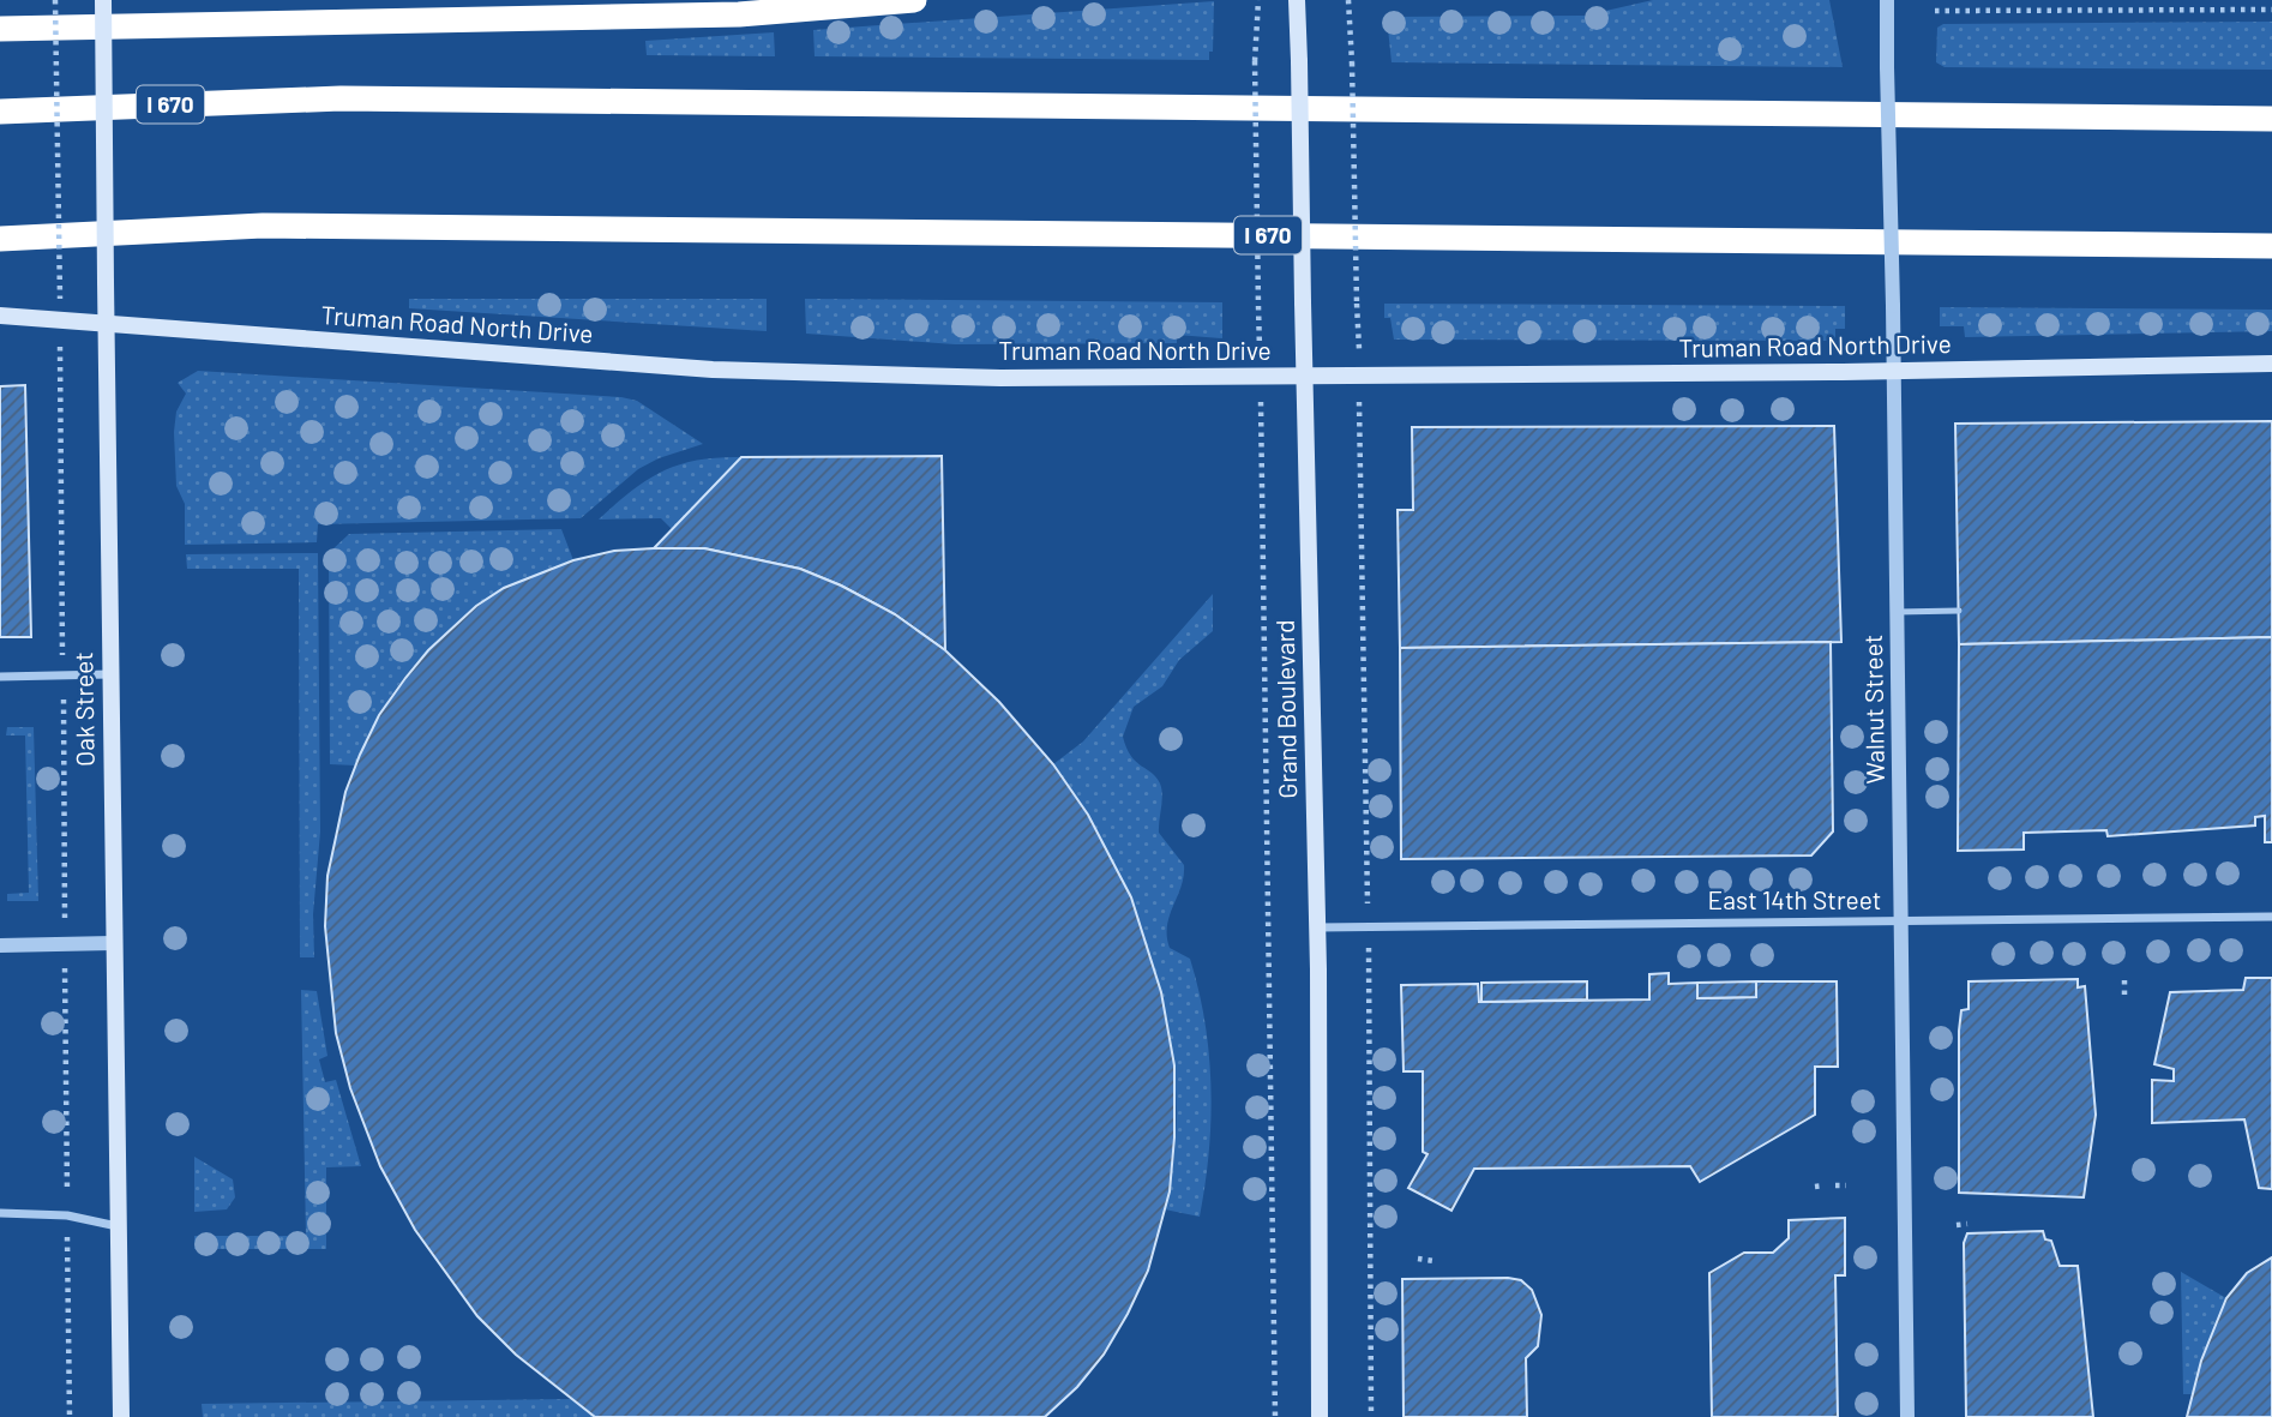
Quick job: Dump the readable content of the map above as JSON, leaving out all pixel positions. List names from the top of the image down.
{
  "streets": {
    "highway": ["I 670"],
    "main road": ["Truman Road North Drive", "Oak Street", "Grand Boulevard"],
    "street": ["Walnut Street", "East 14th Street"]
  },
  "crossings": [
    ["Truman Road North Drive", "Oak Street"],
    ["Truman Road North Drive", "Grand Boulevard"],
    ["Truman Road North Drive", "Walnut Street"],
    ["Grand Boulevard", "East 14th Street"],
    ["Walnut Street", "East 14th Street"]
  ]
}
